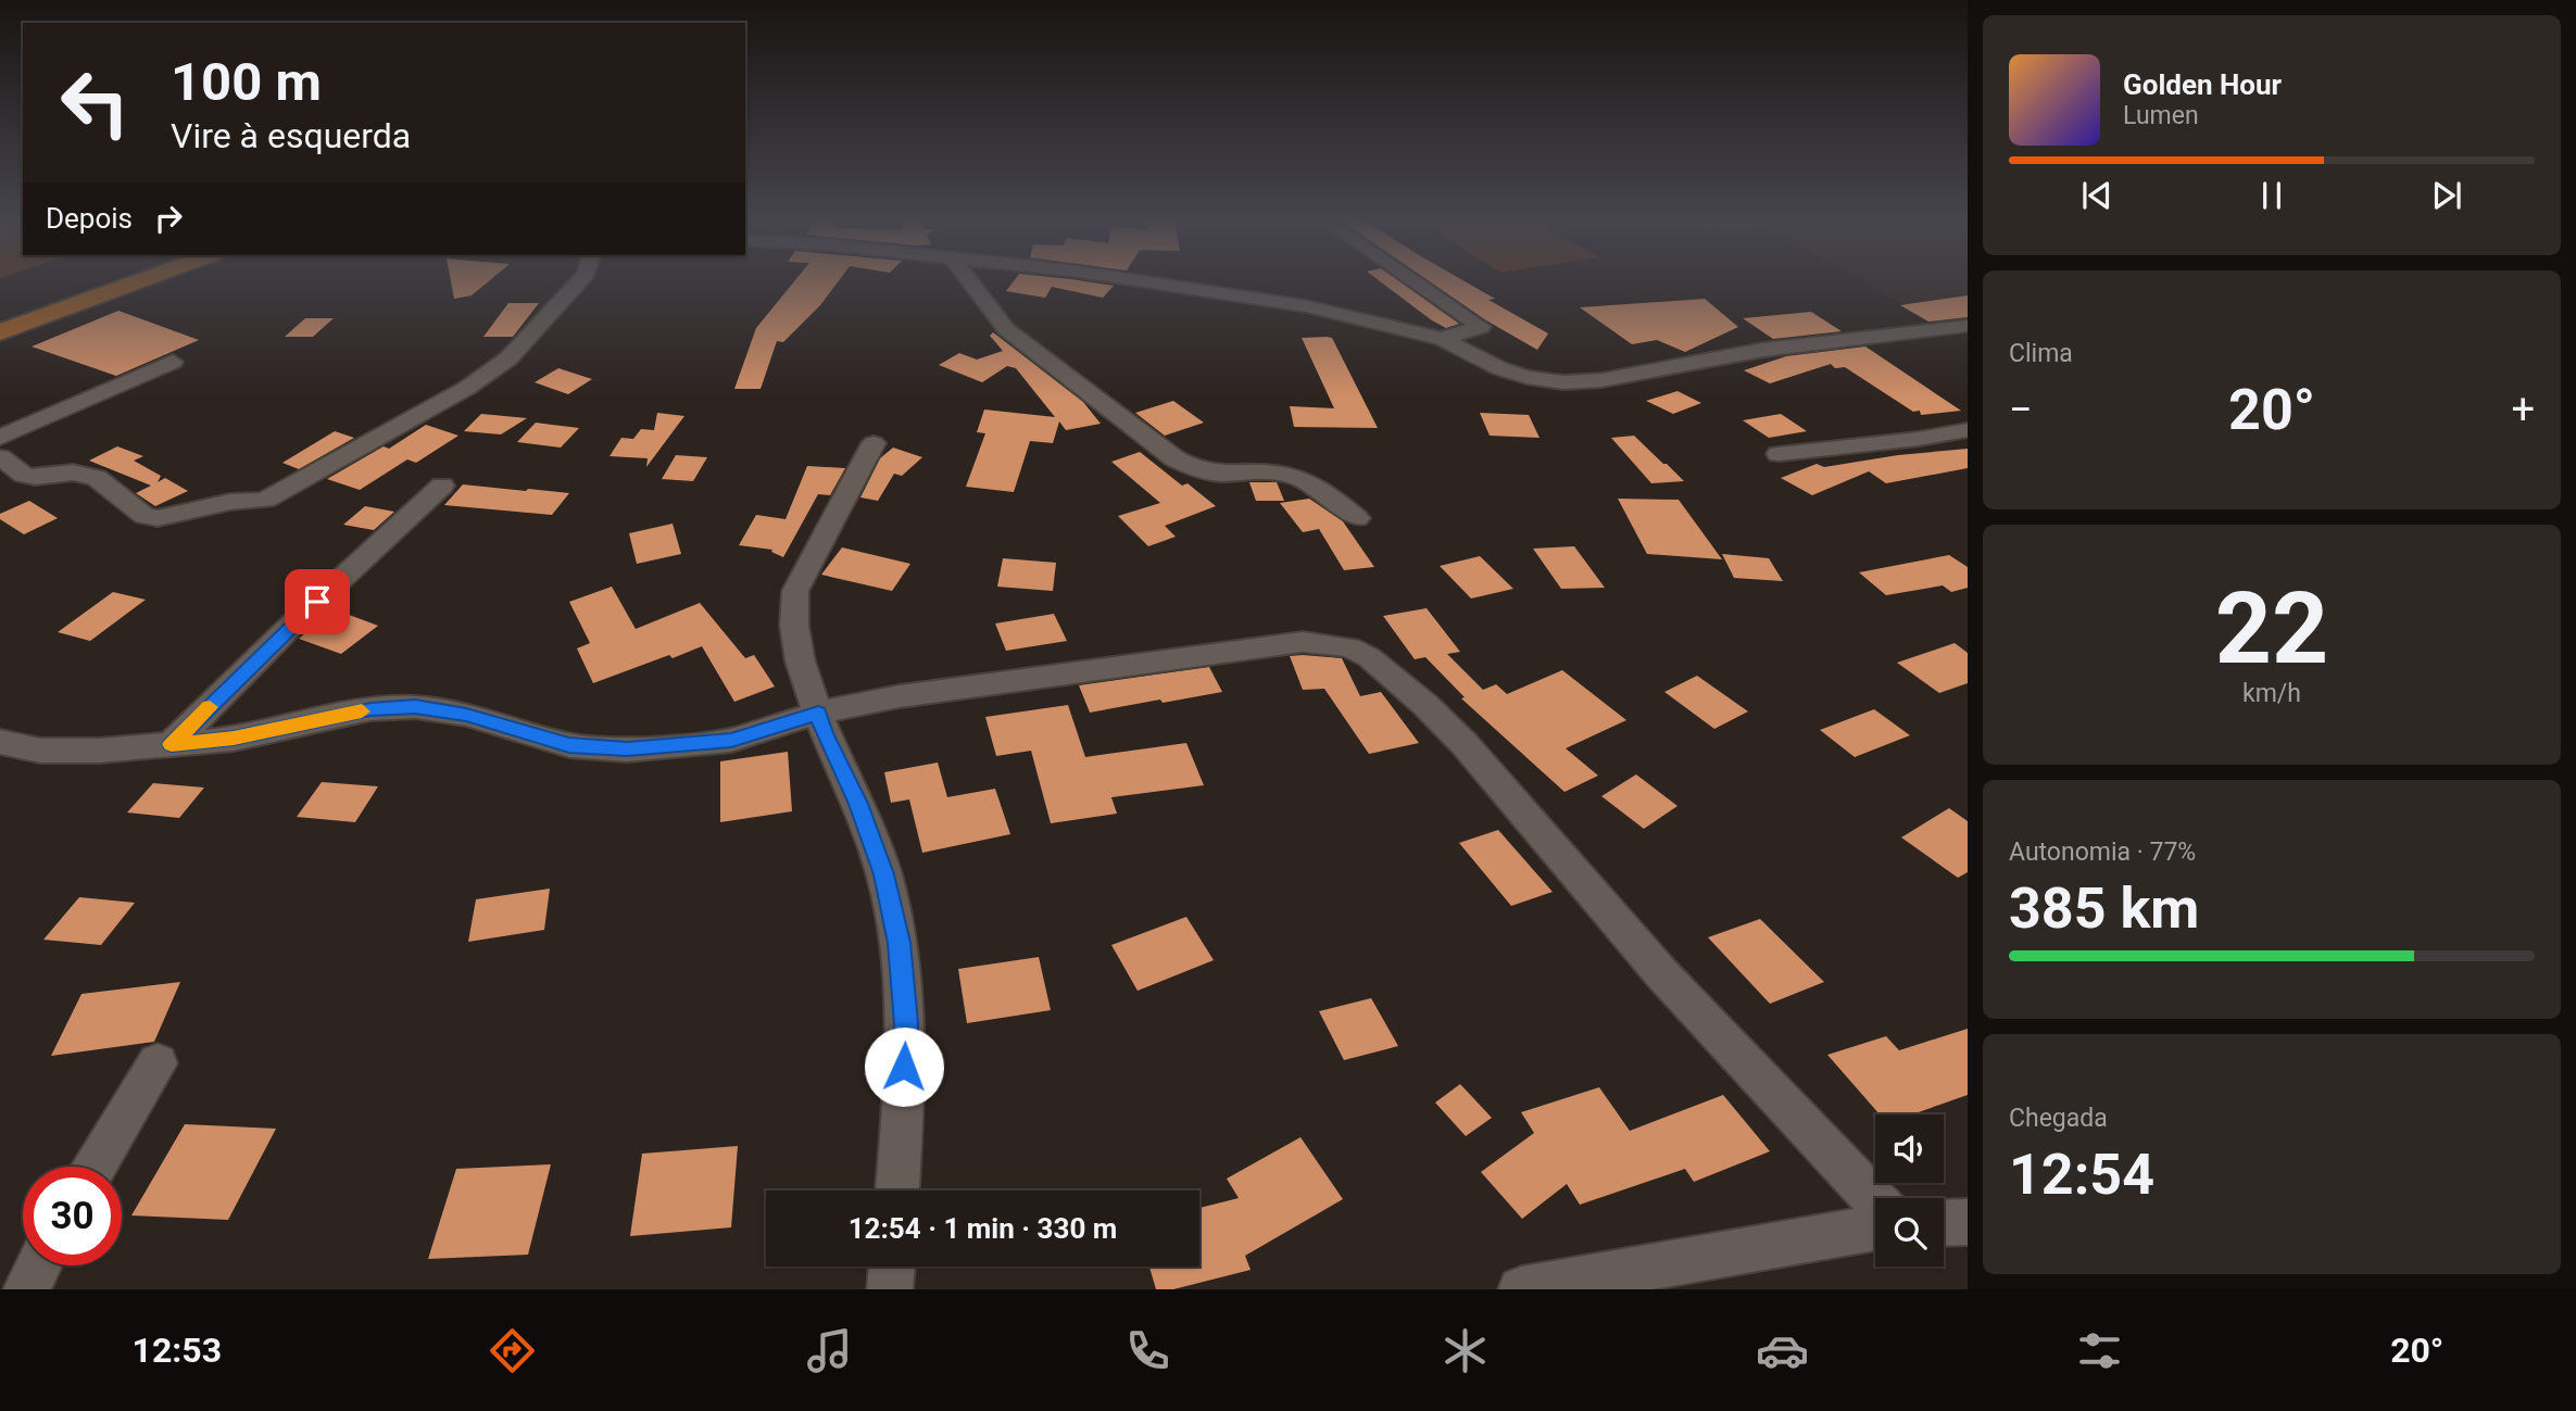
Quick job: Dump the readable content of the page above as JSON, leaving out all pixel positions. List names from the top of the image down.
{
  "page": {
    "turn": ["100 m", "Vire à esquerda"],
    "song": ["Golden Hour", "Lumen"],
    "then": "Depois",
    "tile": [
      "Clima",
      ["22", "km/h"],
      ["Autonomia · 77%", "385 km"],
      ["Chegada", "12:54"]
    ],
    "heat": ["−", "20°", "+"],
    "limit": "30",
    "trip": "12:54 · 1 min · 330 m",
    "tabs": ["12:53", "20°"]
  }
}
